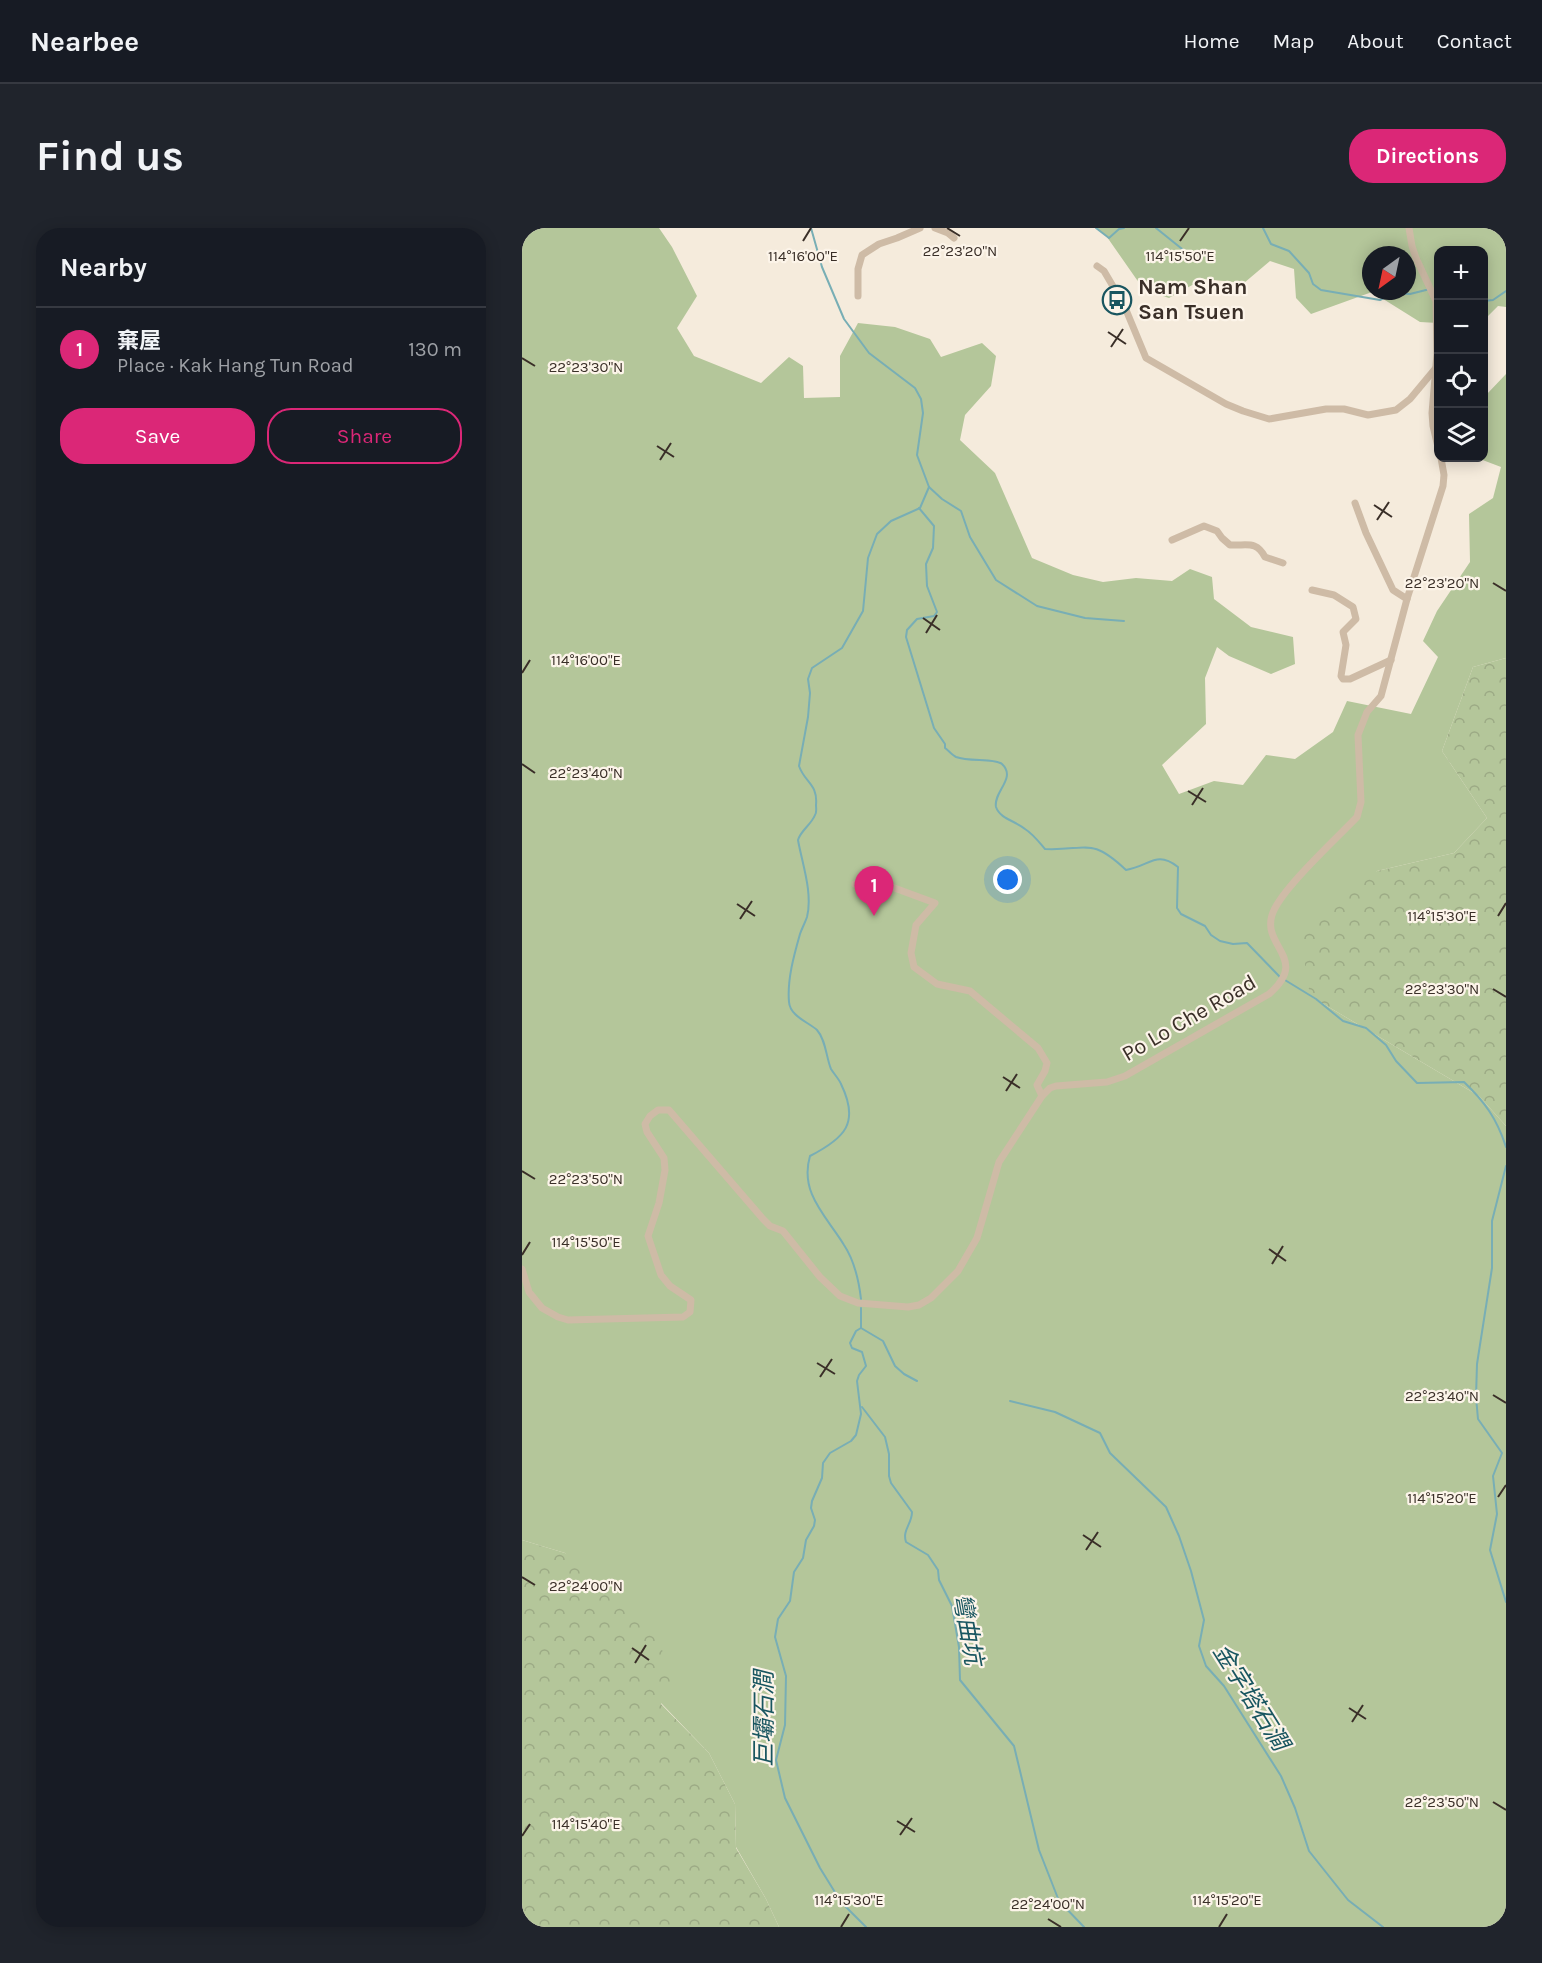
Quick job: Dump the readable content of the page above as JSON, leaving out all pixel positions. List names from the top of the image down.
{
  "streets": {
    "street": ["Po Lo Che Road"]
  },
  "water": ["彎曲坑", "金字塔石澗", "巨壩石澗"],
  "places": {
    "bus stop": ["Nam Shan San Tsuen"]
  },
  "north": "bottom left",
  "page": {
    "header": "Nearbee",
    "nav": [
      "Home",
      "Map",
      "About",
      "Contact"
    ],
    "buttons": [
      "Directions",
      ["Save", "Share"]
    ],
    "title": "Find us",
    "heading": "Nearby",
    "map_buttons": ["+", "−"],
    "list": [
      {
        "mark": "1",
        "name": "棄屋",
        "note": "Place · Kak Hang Tun Road",
        "value": "130 m"
      }
    ],
    "pins": "1"
  },
  "coordinates": [
    "22°23'20\"N",
    "114°16'00\"E",
    "114°15'50\"E",
    "22°23'30\"N",
    "22°23'40\"N",
    "114°15'30\"E",
    "22°23'50\"N",
    "114°15'20\"E",
    "22°24'00\"N",
    "114°15'40\"E"
  ]
}
